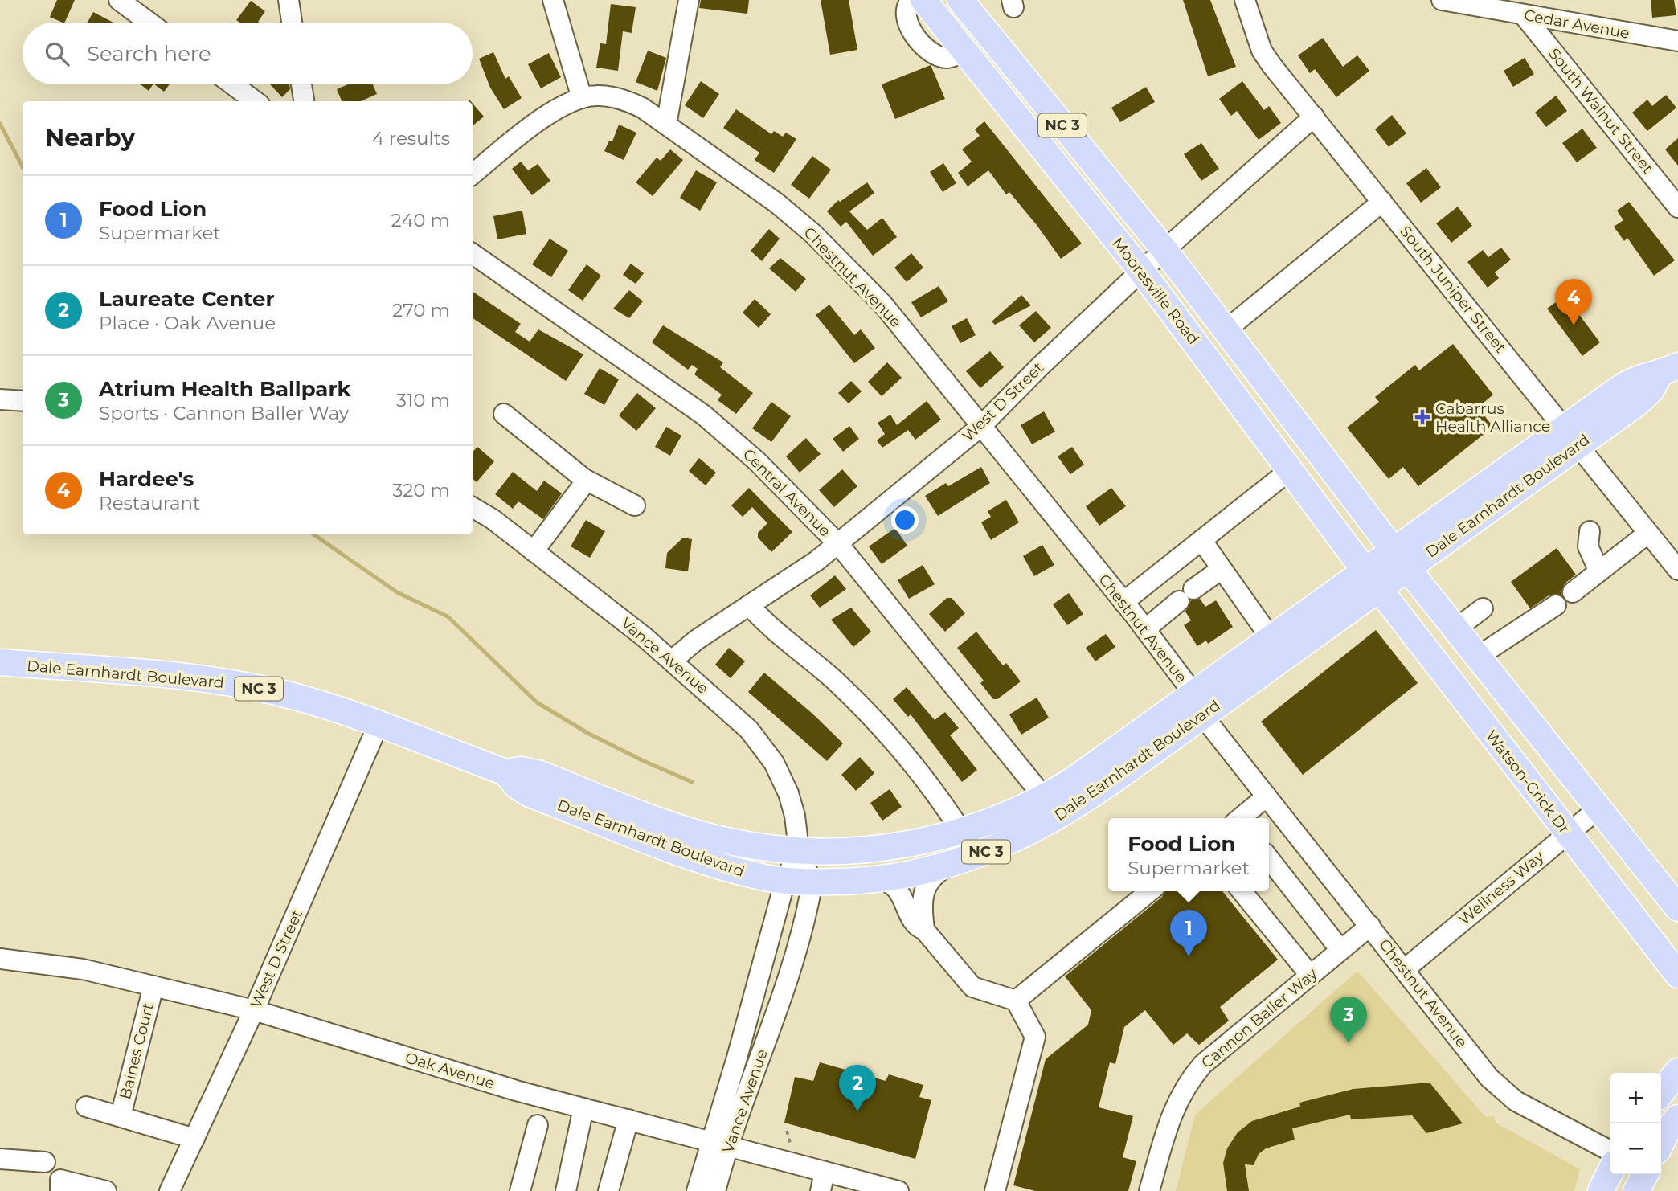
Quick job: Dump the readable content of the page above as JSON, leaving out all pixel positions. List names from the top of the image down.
{
  "streets": {
    "main road": [
      "NC 3",
      "Mooresville Road",
      "Dale Earnhardt Boulevard",
      "Watson-Crick Dr"
    ],
    "street": [
      "Cedar Avenue",
      "South Walnut Street",
      "Chestnut Avenue",
      "South Juniper Street",
      "West D Street",
      "Central Avenue",
      "Vance Avenue",
      "Wellness Way",
      "Cannon Baller Way",
      "Baines Court",
      "Oak Avenue"
    ]
  },
  "crossings": [
    ["Cedar Avenue", "South Walnut Street"],
    ["Chestnut Avenue", "West D Street"],
    ["Chestnut Avenue", "Dale Earnhardt Boulevard"],
    ["Chestnut Avenue", "Wellness Way"],
    ["Chestnut Avenue", "Cannon Baller Way"],
    ["South Juniper Street", "West D Street"],
    ["South Juniper Street", "Dale Earnhardt Boulevard"],
    ["Mooresville Road", "West D Street"],
    ["Mooresville Road", "Dale Earnhardt Boulevard"],
    ["Mooresville Road", "Watson-Crick Dr"],
    ["West D Street", "Central Avenue"],
    ["West D Street", "Dale Earnhardt Boulevard"],
    ["West D Street", "Vance Avenue"],
    ["West D Street", "Oak Avenue"],
    ["Central Avenue", "Dale Earnhardt Boulevard"],
    ["Dale Earnhardt Boulevard", "Vance Avenue"],
    ["Dale Earnhardt Boulevard", "Watson-Crick Dr"],
    ["Vance Avenue", "Oak Avenue"],
    ["Watson-Crick Dr", "Wellness Way"],
    ["Baines Court", "Oak Avenue"]
  ],
  "places": {
    "health": ["Cabarrus Health Alliance"]
  },
  "page": {
    "search": "Search here",
    "heading": ["Nearby", "4 results"],
    "list": [
      {
        "mark": "1",
        "name": "Food Lion",
        "note": "Supermarket",
        "value": "240 m"
      },
      {
        "mark": "2",
        "name": "Laureate Center",
        "note": "Place · Oak Avenue",
        "value": "270 m"
      },
      {
        "mark": "3",
        "name": "Atrium Health Ballpark",
        "note": "Sports · Cannon Baller Way",
        "value": "310 m"
      },
      {
        "mark": "4",
        "name": "Hardee's",
        "note": "Restaurant",
        "value": "320 m"
      }
    ],
    "pins": [
      "4",
      "1",
      "3",
      "2"
    ],
    "popup": ["Food Lion", "Supermarket"],
    "map_buttons": ["+", "−"]
  }
}
